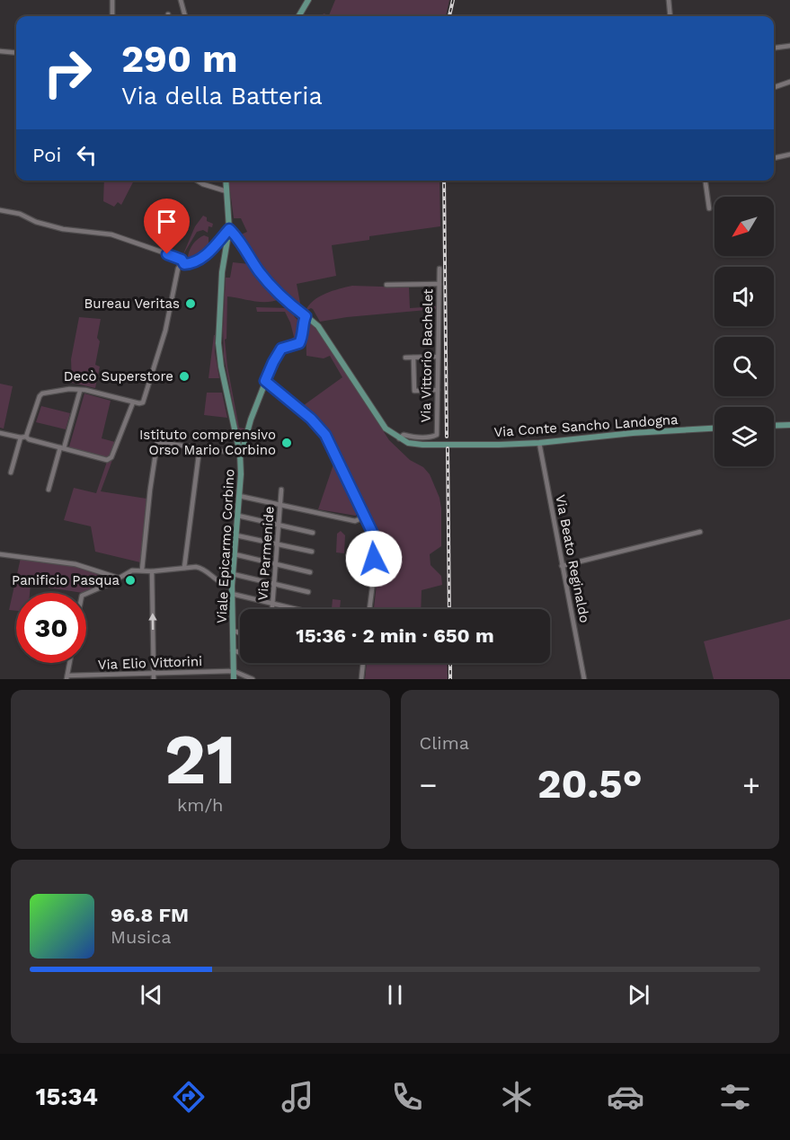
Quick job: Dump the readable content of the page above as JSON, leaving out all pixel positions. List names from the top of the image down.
{
  "streets": {
    "main road": ["Via Conte Sancho Landogna", "Viale Epicarmo Corbino"],
    "street": [
      "Via Vittorio Bachelet",
      "Via Parmenide",
      "Via Beato Reginaldo",
      "Via Elio Vittorini"
    ]
  },
  "crossings": [
    ["Via Vittorio Bachelet", "Via Conte Sancho Landogna"],
    ["Via Conte Sancho Landogna", "Viale Epicarmo Corbino"],
    ["Via Conte Sancho Landogna", "Via Beato Reginaldo"],
    ["Viale Epicarmo Corbino", "Via Elio Vittorini"]
  ],
  "places": [
    "Bureau Veritas",
    "Decò Superstore",
    "Istituto comprensivo Orso Mario Corbino",
    "Panificio Pasqua"
  ],
  "north": "bottom left",
  "page": {
    "turn": ["290 m", "Via della Batteria"],
    "then": "Poi",
    "limit": "30",
    "trip": "15:36 · 2 min · 650 m",
    "tile": [
      ["21", "km/h"],
      "Clima"
    ],
    "heat": ["−", "20.5°", "+"],
    "song": ["96.8 FM", "Musica"],
    "tabs": "15:34"
  }
}
